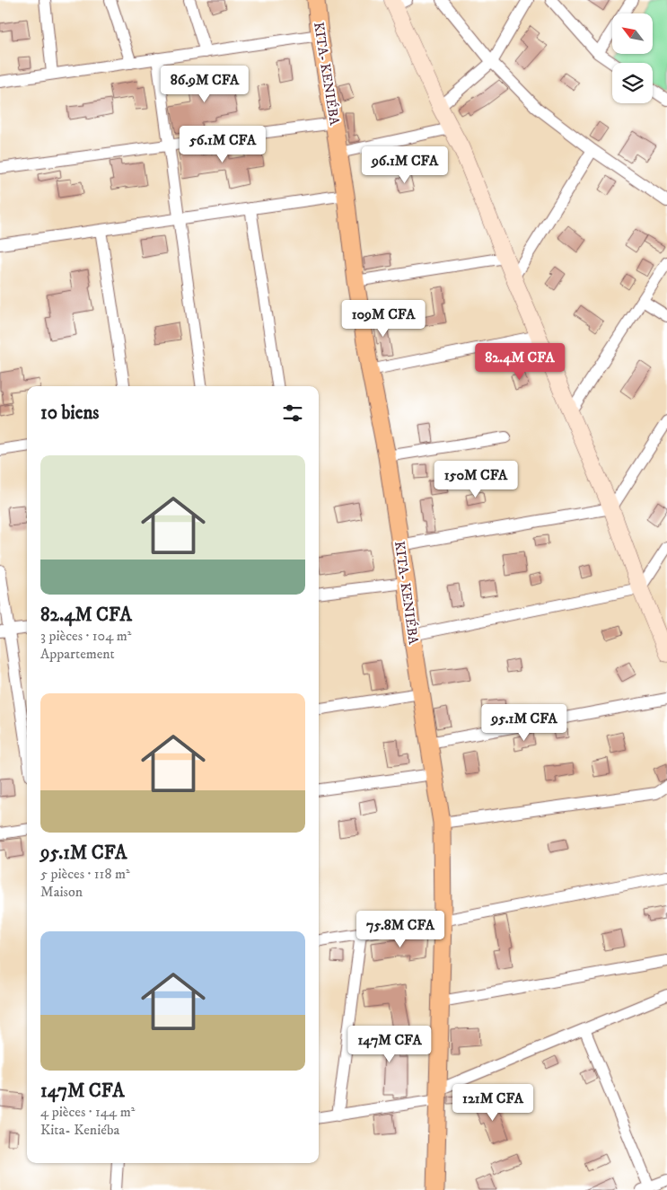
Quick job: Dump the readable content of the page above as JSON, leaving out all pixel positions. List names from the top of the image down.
{
  "streets": {
    "main road": ["KITA- KENIÉBA"]
  },
  "north": "top left",
  "page": {
    "price": [
      "86.9M CFA",
      "56.1M CFA",
      "96.1M CFA",
      "109M CFA",
      "82.4M CFA",
      "150M CFA",
      "95.1M CFA",
      "75.8M CFA",
      "147M CFA",
      "121M CFA"
    ],
    "heading": "10 biens",
    "list": [
      {
        "name": "82.4M CFA",
        "note": "3 pièces · 104 m² · Appartement"
      },
      {
        "name": "95.1M CFA",
        "note": "5 pièces · 118 m² · Maison"
      },
      {
        "name": "147M CFA",
        "note": "4 pièces · 144 m² · Kita- Keniéba"
      }
    ]
  }
}
